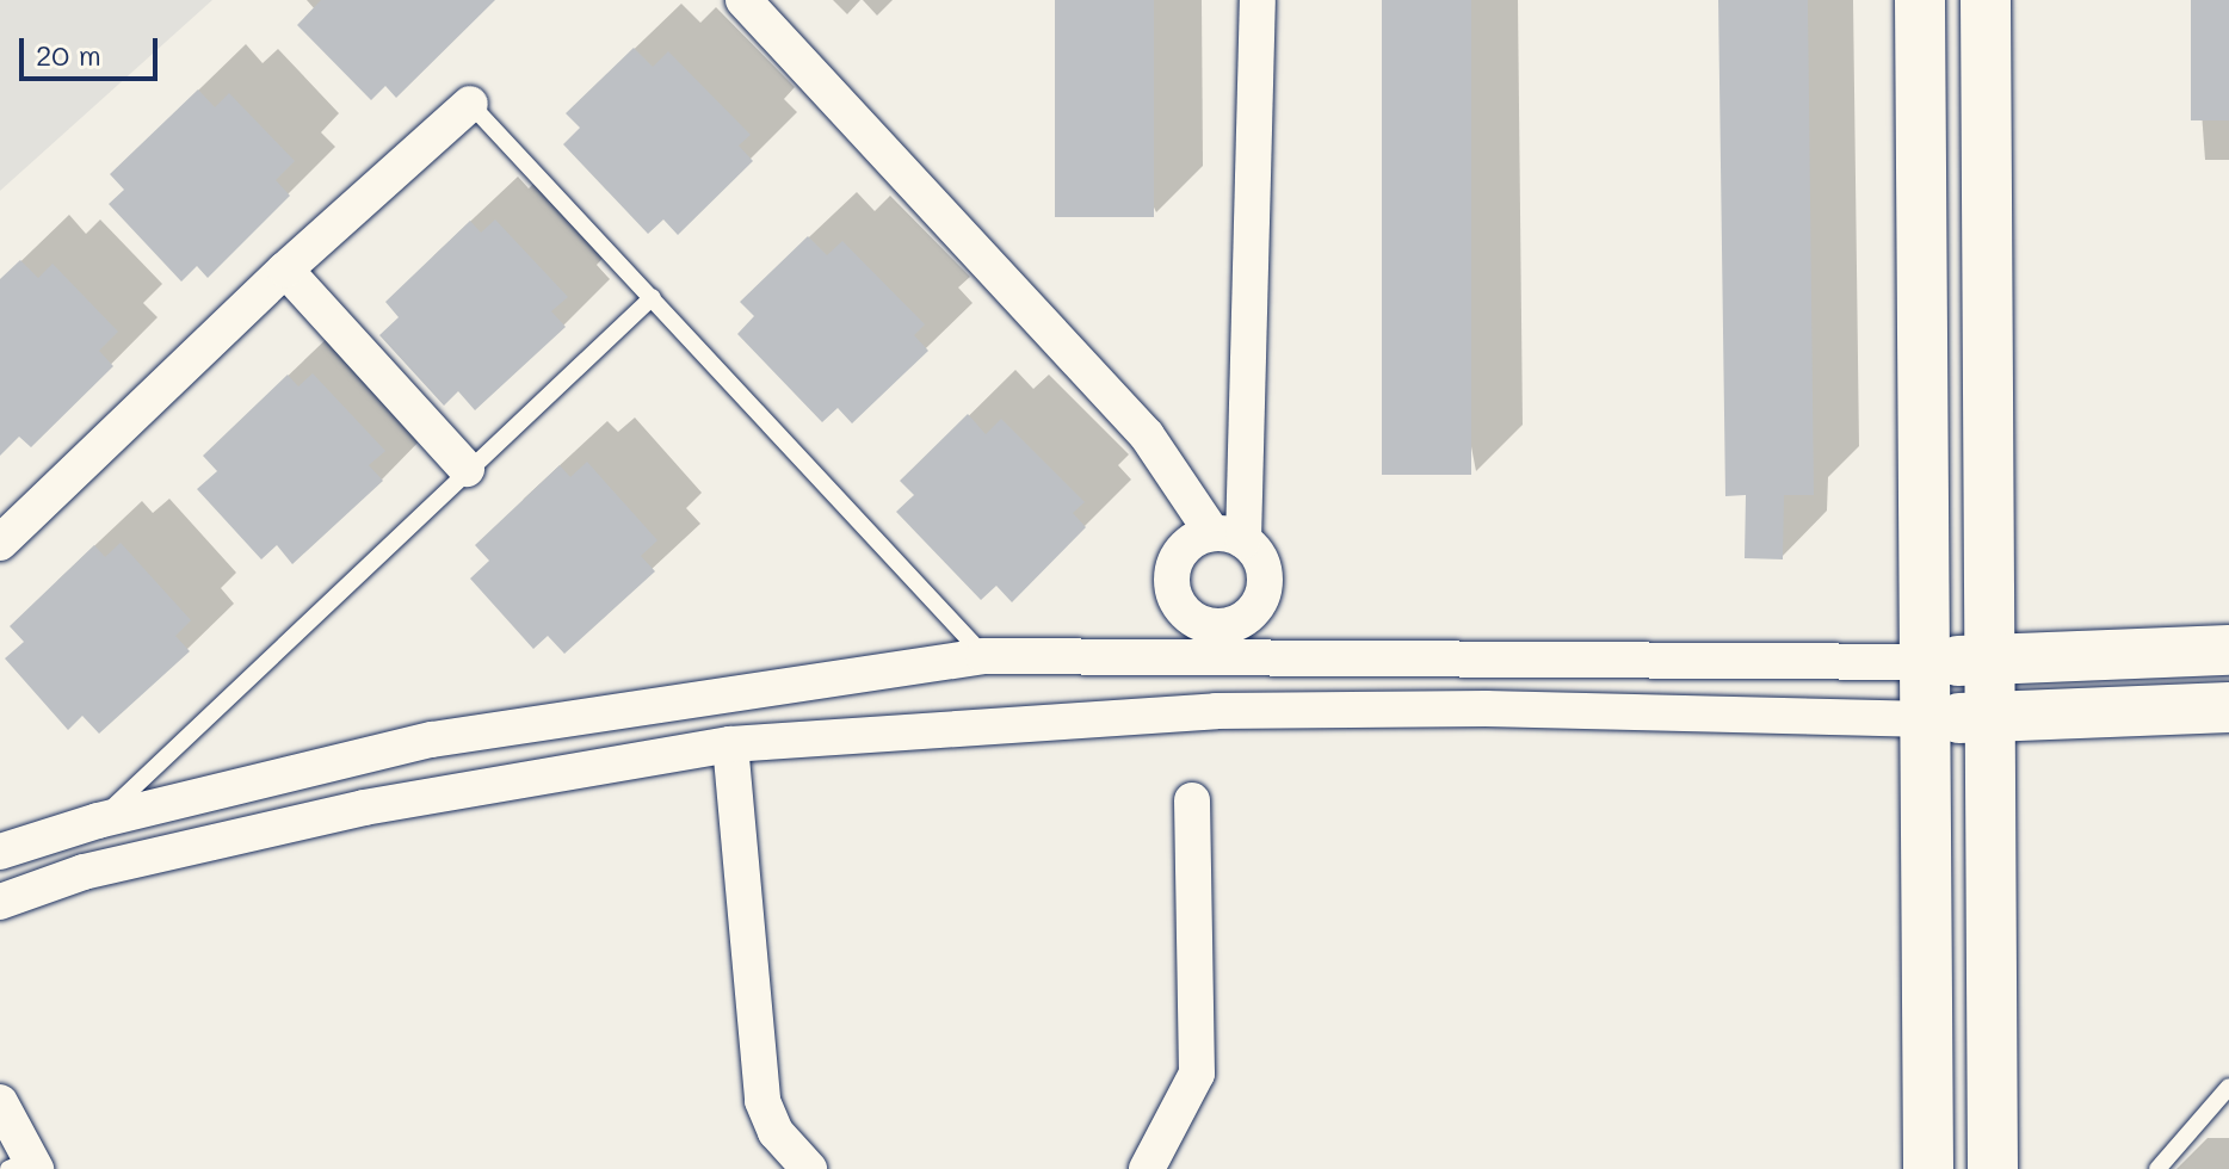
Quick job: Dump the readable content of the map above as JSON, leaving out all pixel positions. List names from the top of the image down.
{
  "scale_bar": "20 m"
}
